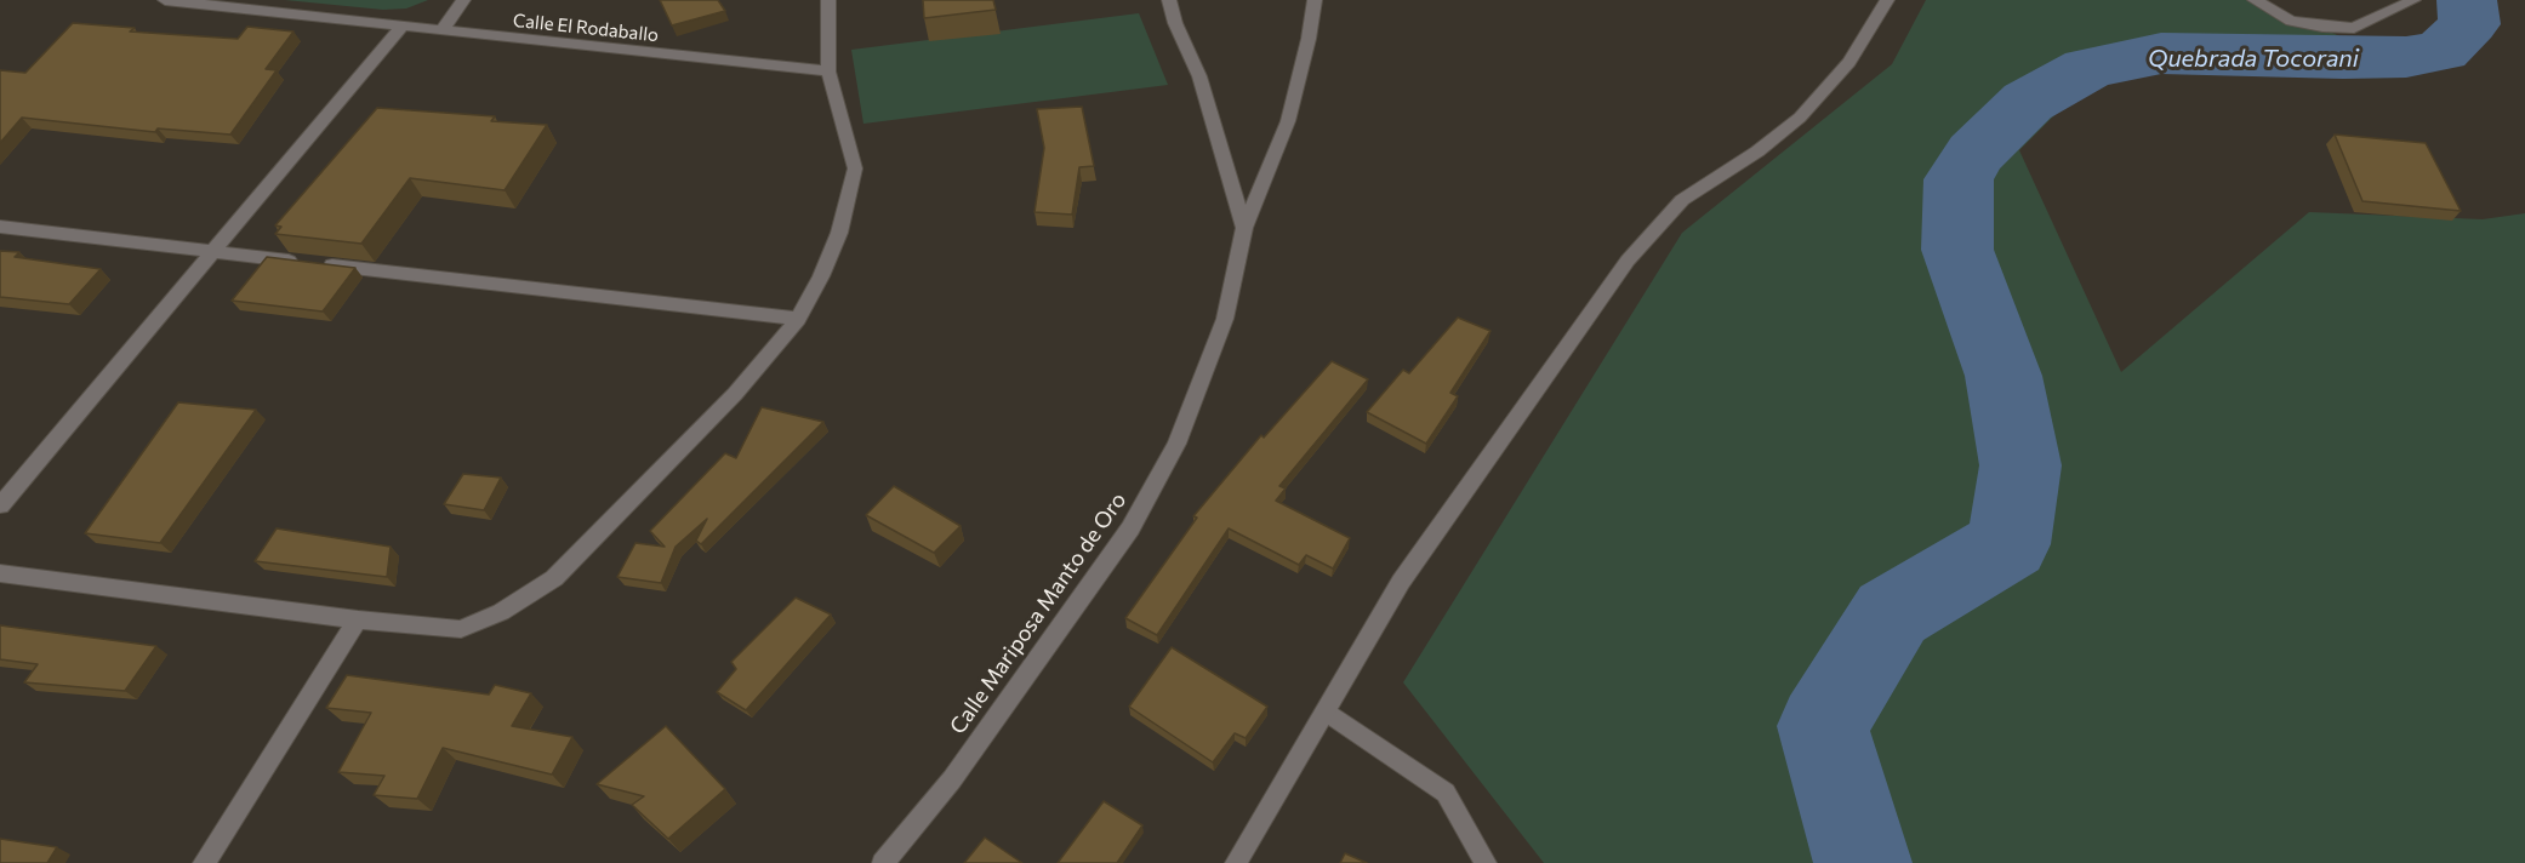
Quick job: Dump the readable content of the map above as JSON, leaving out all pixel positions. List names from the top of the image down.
{
  "streets": {
    "street": ["Calle El Rodaballo", "Calle Mariposa Manto de Oro"]
  },
  "water": ["Quebrada Tocorani"]
}
